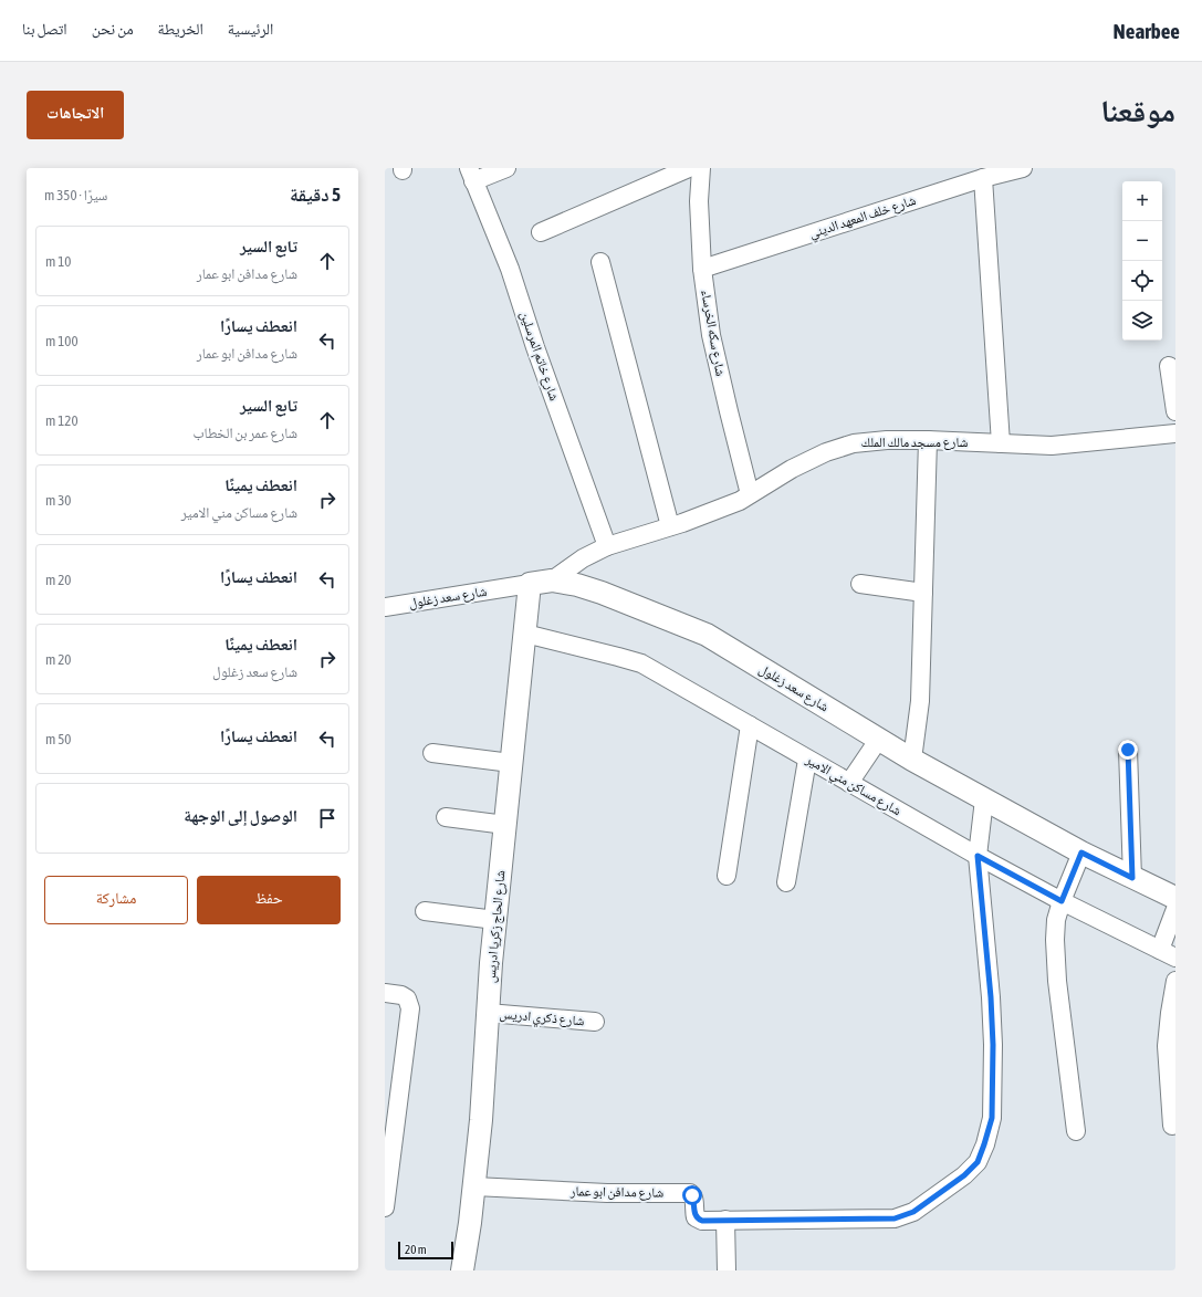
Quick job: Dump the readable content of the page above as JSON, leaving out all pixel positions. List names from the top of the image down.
{
  "streets": {
    "street": [
      "شارع خلف المعهد الديني",
      "شارع سكه الخرساء",
      "شارع خاتم المرسلين",
      "شارع مسجد مالك الملك",
      "شارع سعد زغلول",
      "شارع مساكن مني الامير",
      "شارع الحاج زكريا ادريس",
      "شارع ذكري ادريس",
      "شارع مدافن ابو عمار"
    ]
  },
  "crossings": [
    ["شارع خلف المعهد الديني", "شارع سكه الخرساء"],
    ["شارع سكه الخرساء", "شارع مسجد مالك الملك"],
    ["شارع خاتم المرسلين", "شارع مسجد مالك الملك"],
    ["شارع مسجد مالك الملك", "شارع سعد زغلول"],
    ["شارع سعد زغلول", "شارع الحاج زكريا ادريس"],
    ["شارع سعد زغلول", "شارع مدافن ابو عمار"],
    ["شارع مساكن مني الامير", "شارع الحاج زكريا ادريس"],
    ["شارع مساكن مني الامير", "شارع مدافن ابو عمار"],
    ["شارع الحاج زكريا ادريس", "شارع ذكري ادريس"],
    ["شارع الحاج زكريا ادريس", "شارع مدافن ابو عمار"]
  ],
  "scale_bar": "20 m",
  "page": {
    "header": "Nearbee",
    "nav": [
      "الرئيسية",
      "الخريطة",
      "من نحن",
      "اتصل بنا"
    ],
    "title": "موقعنا",
    "buttons": [
      "الاتجاهات",
      ["حفظ", "مشاركة"]
    ],
    "heading": ["5 دقيقة", "سيرًا · 350 m"],
    "map_buttons": ["+", "−"],
    "list": [
      ["تابع السير", "شارع مدافن ابو عمار", "10 m"],
      ["انعطف يسارًا", "شارع مدافن ابو عمار", "100 m"],
      ["تابع السير", "شارع عمر بن الخطاب", "120 m"],
      ["انعطف يمينًا", "شارع مساكن مني الامير", "30 m"],
      ["انعطف يسارًا", "20 m"],
      ["انعطف يمينًا", "شارع سعد زغلول", "20 m"],
      ["انعطف يسارًا", "50 m"],
      "الوصول إلى الوجهة"
    ],
    "scale": "20 m"
  }
}
